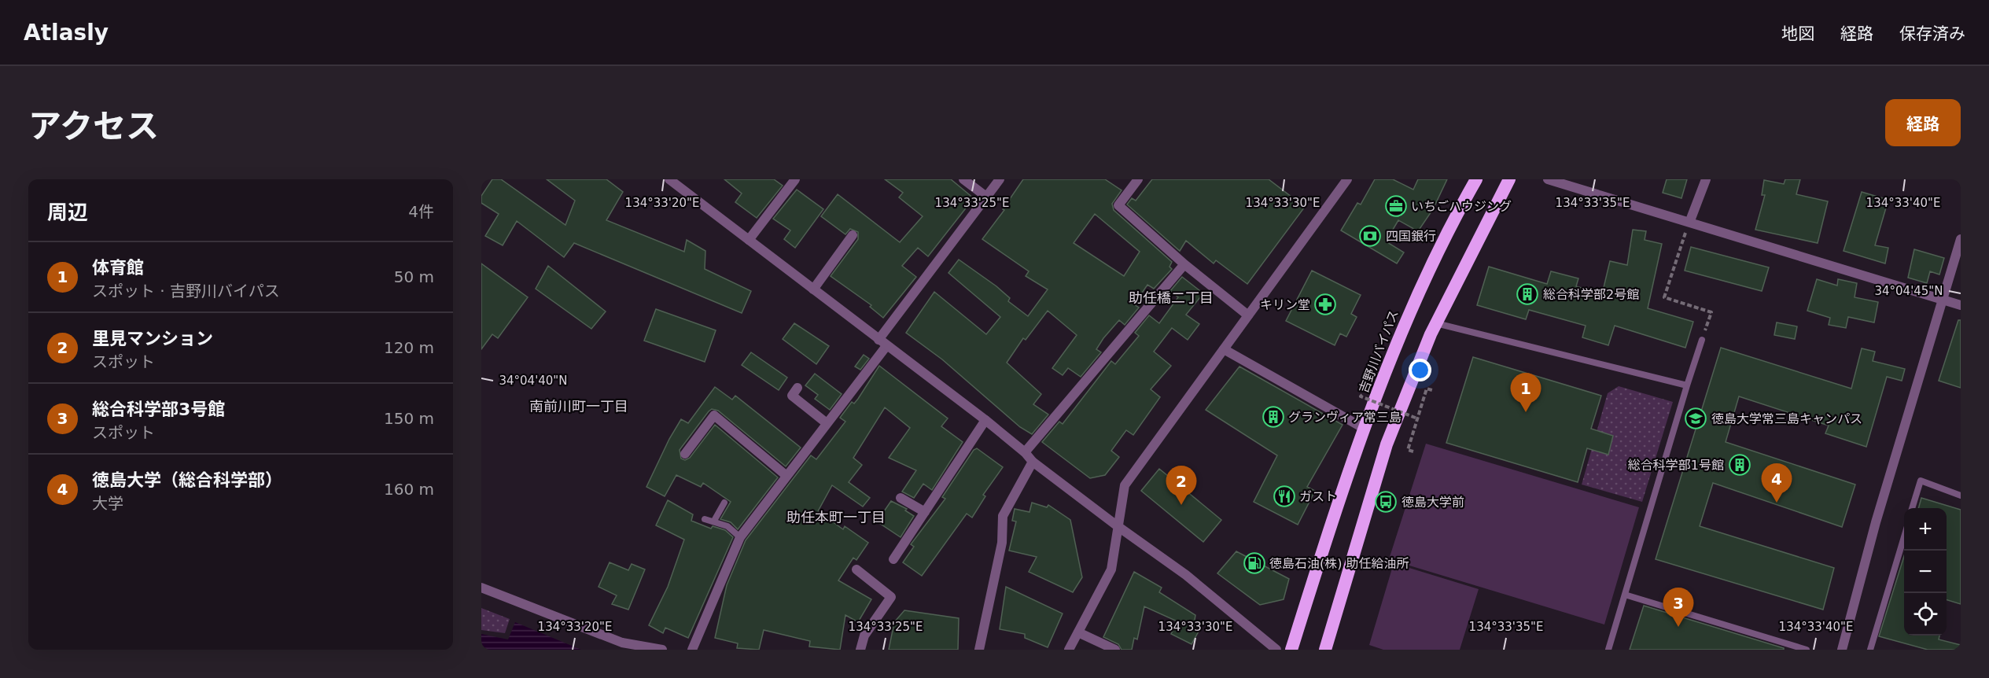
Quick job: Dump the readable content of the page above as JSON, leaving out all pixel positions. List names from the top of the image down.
{
  "streets": {
    "highway": ["吉野川バイパス"]
  },
  "districts": ["助任橋二丁目", "南前川町一丁目", "助任本町一丁目"],
  "places": {
    "office": ["いちごハウジング"],
    "bank": ["四国銀行"],
    "building": ["総合科学部2号館", "グランヴィア常三島", "総合科学部1号館"],
    "pharmacy": ["キリン堂"],
    "school or university": ["徳島大学常三島キャンパス"],
    "restaurant": ["ガスト"],
    "bus stop": ["徳島大学前"],
    "fuel station": ["徳島石油(株) 助任給油所"]
  },
  "page": {
    "header": "Atlasly",
    "nav": ["地図", "経路", "保存済み"],
    "title": "アクセス",
    "buttons": "経路",
    "heading": ["周辺", "4件"],
    "list": [
      {
        "mark": "1",
        "name": "体育館",
        "note": "スポット · 吉野川バイパス",
        "value": "50 m"
      },
      {
        "mark": "2",
        "name": "里見マンション",
        "note": "スポット",
        "value": "120 m"
      },
      {
        "mark": "3",
        "name": "総合科学部3号館",
        "note": "スポット",
        "value": "150 m"
      },
      {
        "mark": "4",
        "name": "徳島大学（総合科学部）",
        "note": "大学",
        "value": "160 m"
      }
    ],
    "pins": [
      "1",
      "4",
      "2",
      "3"
    ],
    "map_buttons": ["+", "−"]
  },
  "coordinates": [
    "134°33'20\"E",
    "134°33'25\"E",
    "134°33'30\"E",
    "134°33'35\"E",
    "134°33'40\"E",
    "34°04'45\"N",
    "34°04'40\"N"
  ]
}
